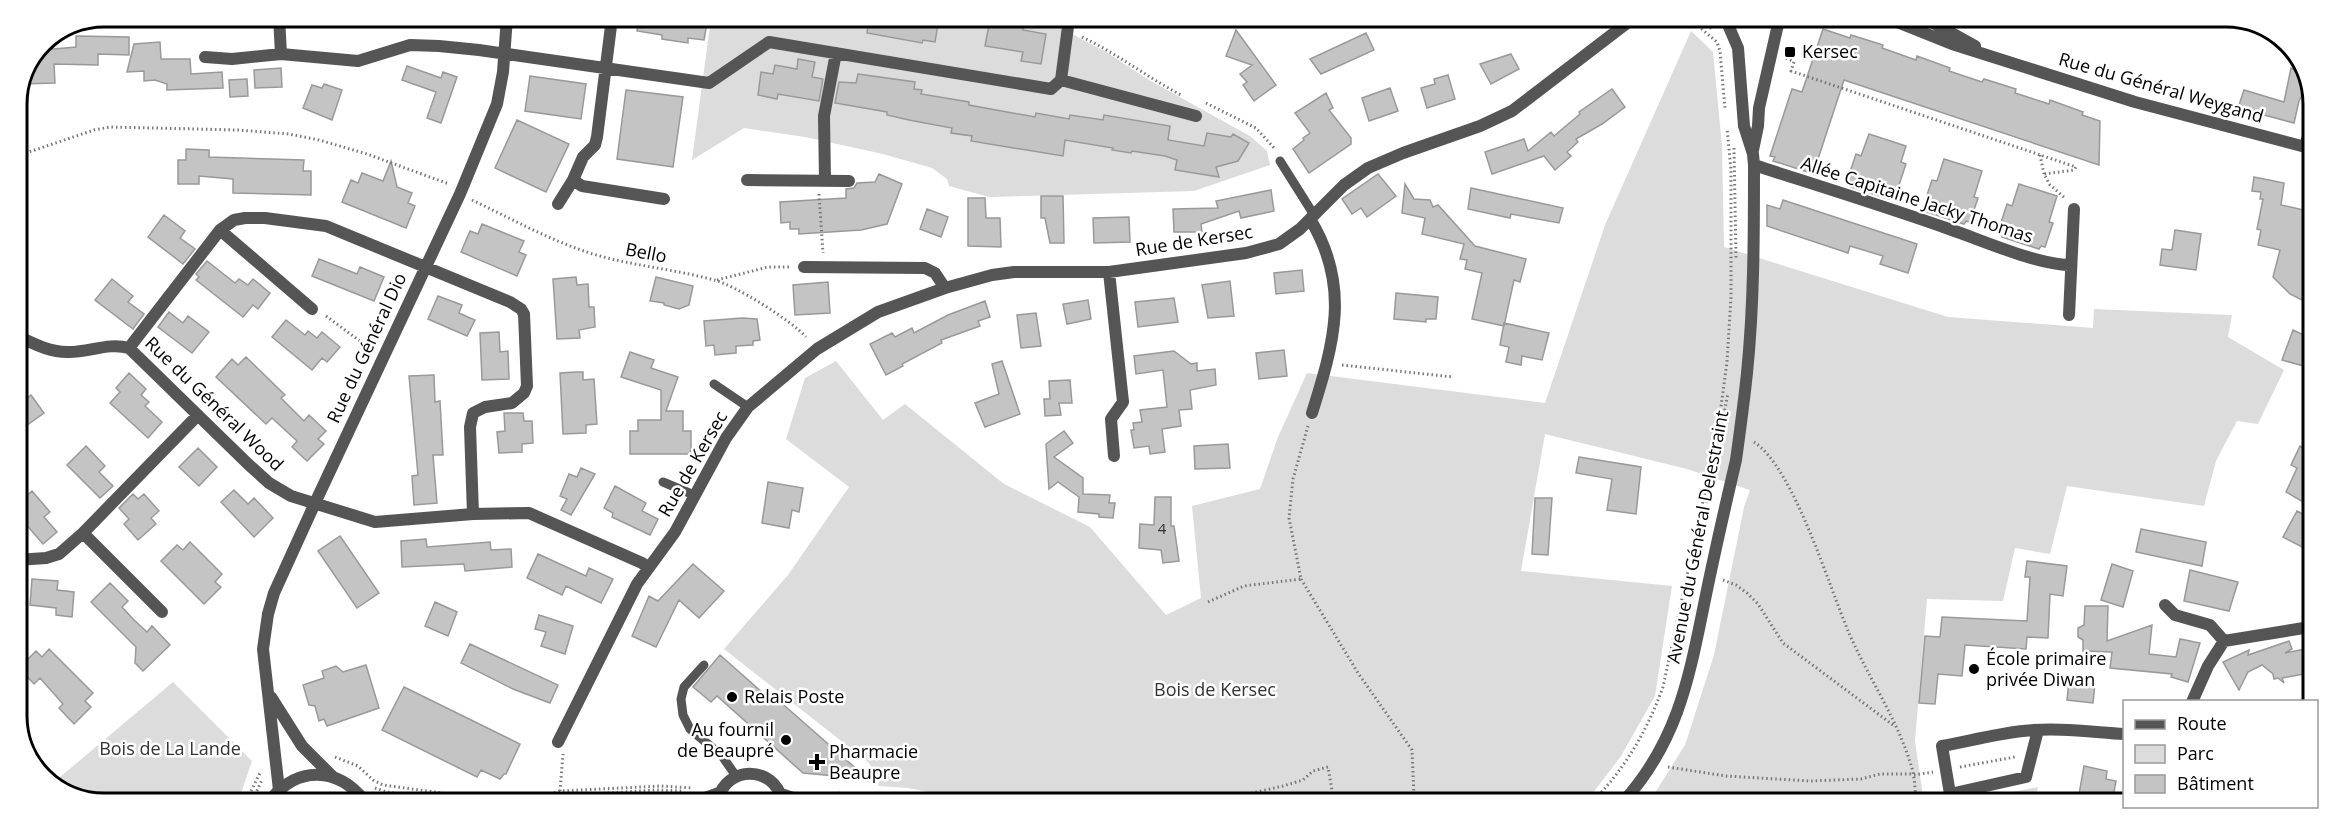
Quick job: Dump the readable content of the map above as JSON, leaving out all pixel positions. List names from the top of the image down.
{
  "streets": {
    "street": [
      "Rue du Général Weygand",
      "Allée Capitaine Jacky Thomas",
      "Rue de Kersec",
      "Rue du Général Dio",
      "Rue du Général Wood",
      "Avenue du Général Delestraint"
    ],
    "path": ["Bello"]
  },
  "crossings": [
    ["Allée Capitaine Jacky Thomas", "Avenue du Général Delestraint"],
    ["Rue de Kersec", "Bello"],
    ["Rue de Kersec", "Rue du Général Wood"],
    ["Bello", "Rue du Général Dio"],
    ["Rue du Général Dio", "Rue du Général Wood"]
  ],
  "parks": ["Bois de Kersec", "Bois de La Lande"],
  "places": {
    "transit": ["Kersec"],
    "other": ["École primaire privée Diwan", "Relais Poste", "Au fournil de Beaupré"],
    "health": ["Pharmacie Beaupre"]
  },
  "house_numbers": ["4"],
  "legend": ["Route", "Parc", "Bâtiment"]
}
